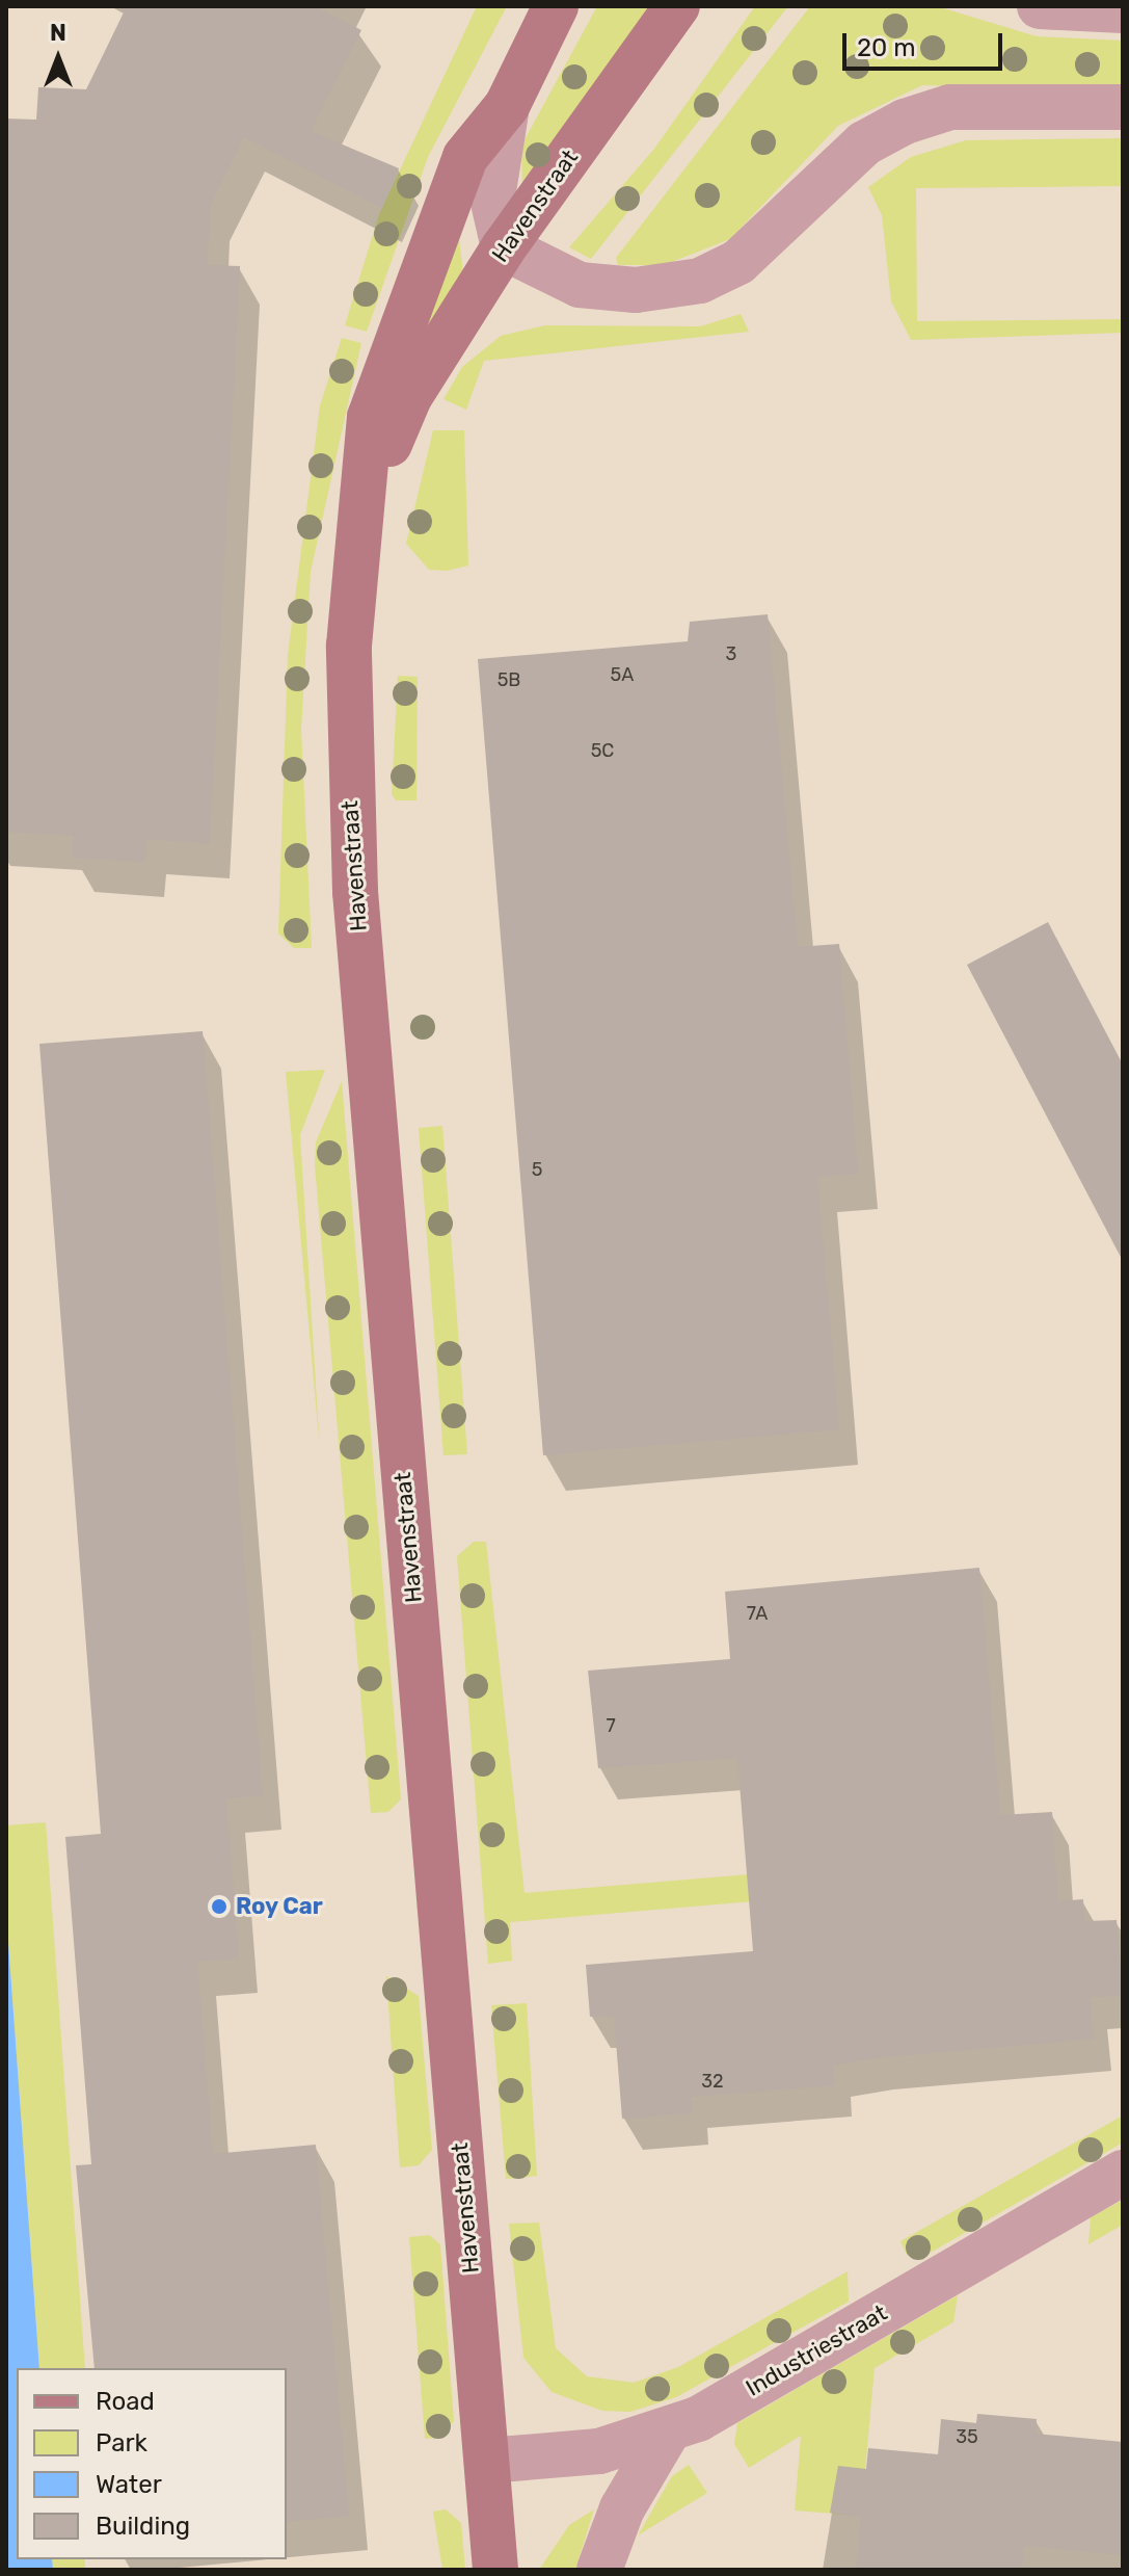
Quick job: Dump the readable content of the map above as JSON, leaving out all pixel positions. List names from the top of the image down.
{
  "streets": {
    "street": ["Havenstraat", "Industriestraat"]
  },
  "crossings": [
    ["Havenstraat", "Industriestraat"]
  ],
  "places": ["Roy Car"],
  "house_numbers": [
    "3",
    "5A",
    "5B",
    "5C",
    "5",
    "7A",
    "7",
    "32",
    "35"
  ],
  "legend": [
    "Road",
    "Park",
    "Water",
    "Building"
  ],
  "scale_bar": "20 m",
  "north": "top"
}
